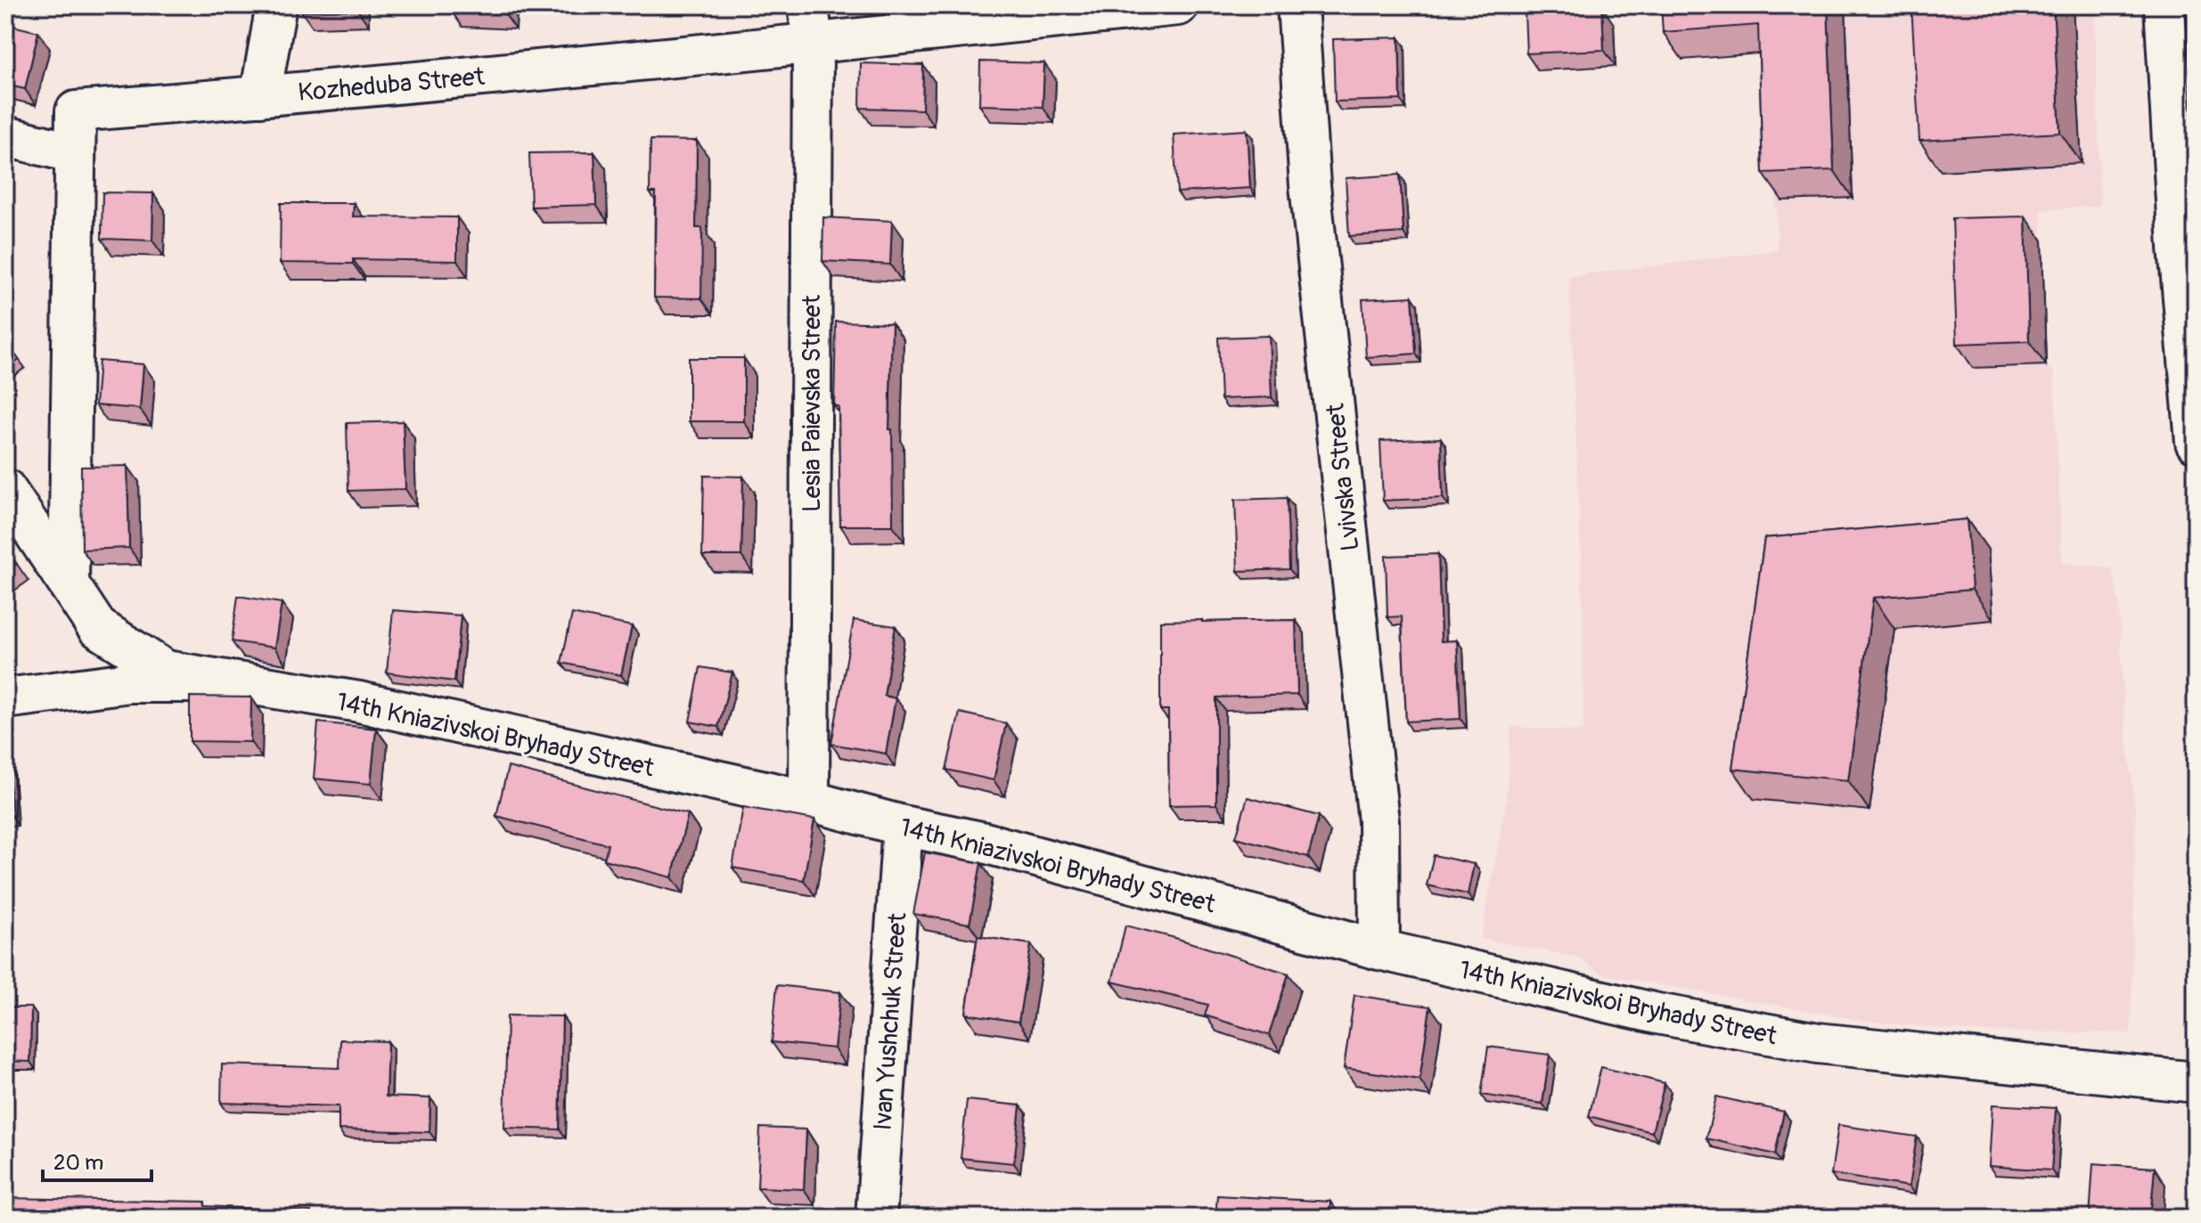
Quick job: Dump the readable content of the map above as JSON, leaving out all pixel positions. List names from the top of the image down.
{
  "streets": {
    "street": [
      "Kozheduba Street",
      "Lesia Paievska Street",
      "Lvivska Street",
      "14th Kniazivskoi Bryhady Street",
      "Ivan Yushchuk Street"
    ]
  },
  "crossings": [
    ["Kozheduba Street", "Lesia Paievska Street"],
    ["Kozheduba Street", "14th Kniazivskoi Bryhady Street"],
    ["Lesia Paievska Street", "14th Kniazivskoi Bryhady Street"],
    ["Lvivska Street", "14th Kniazivskoi Bryhady Street"],
    ["14th Kniazivskoi Bryhady Street", "Ivan Yushchuk Street"]
  ],
  "scale_bar": "20 m"
}
